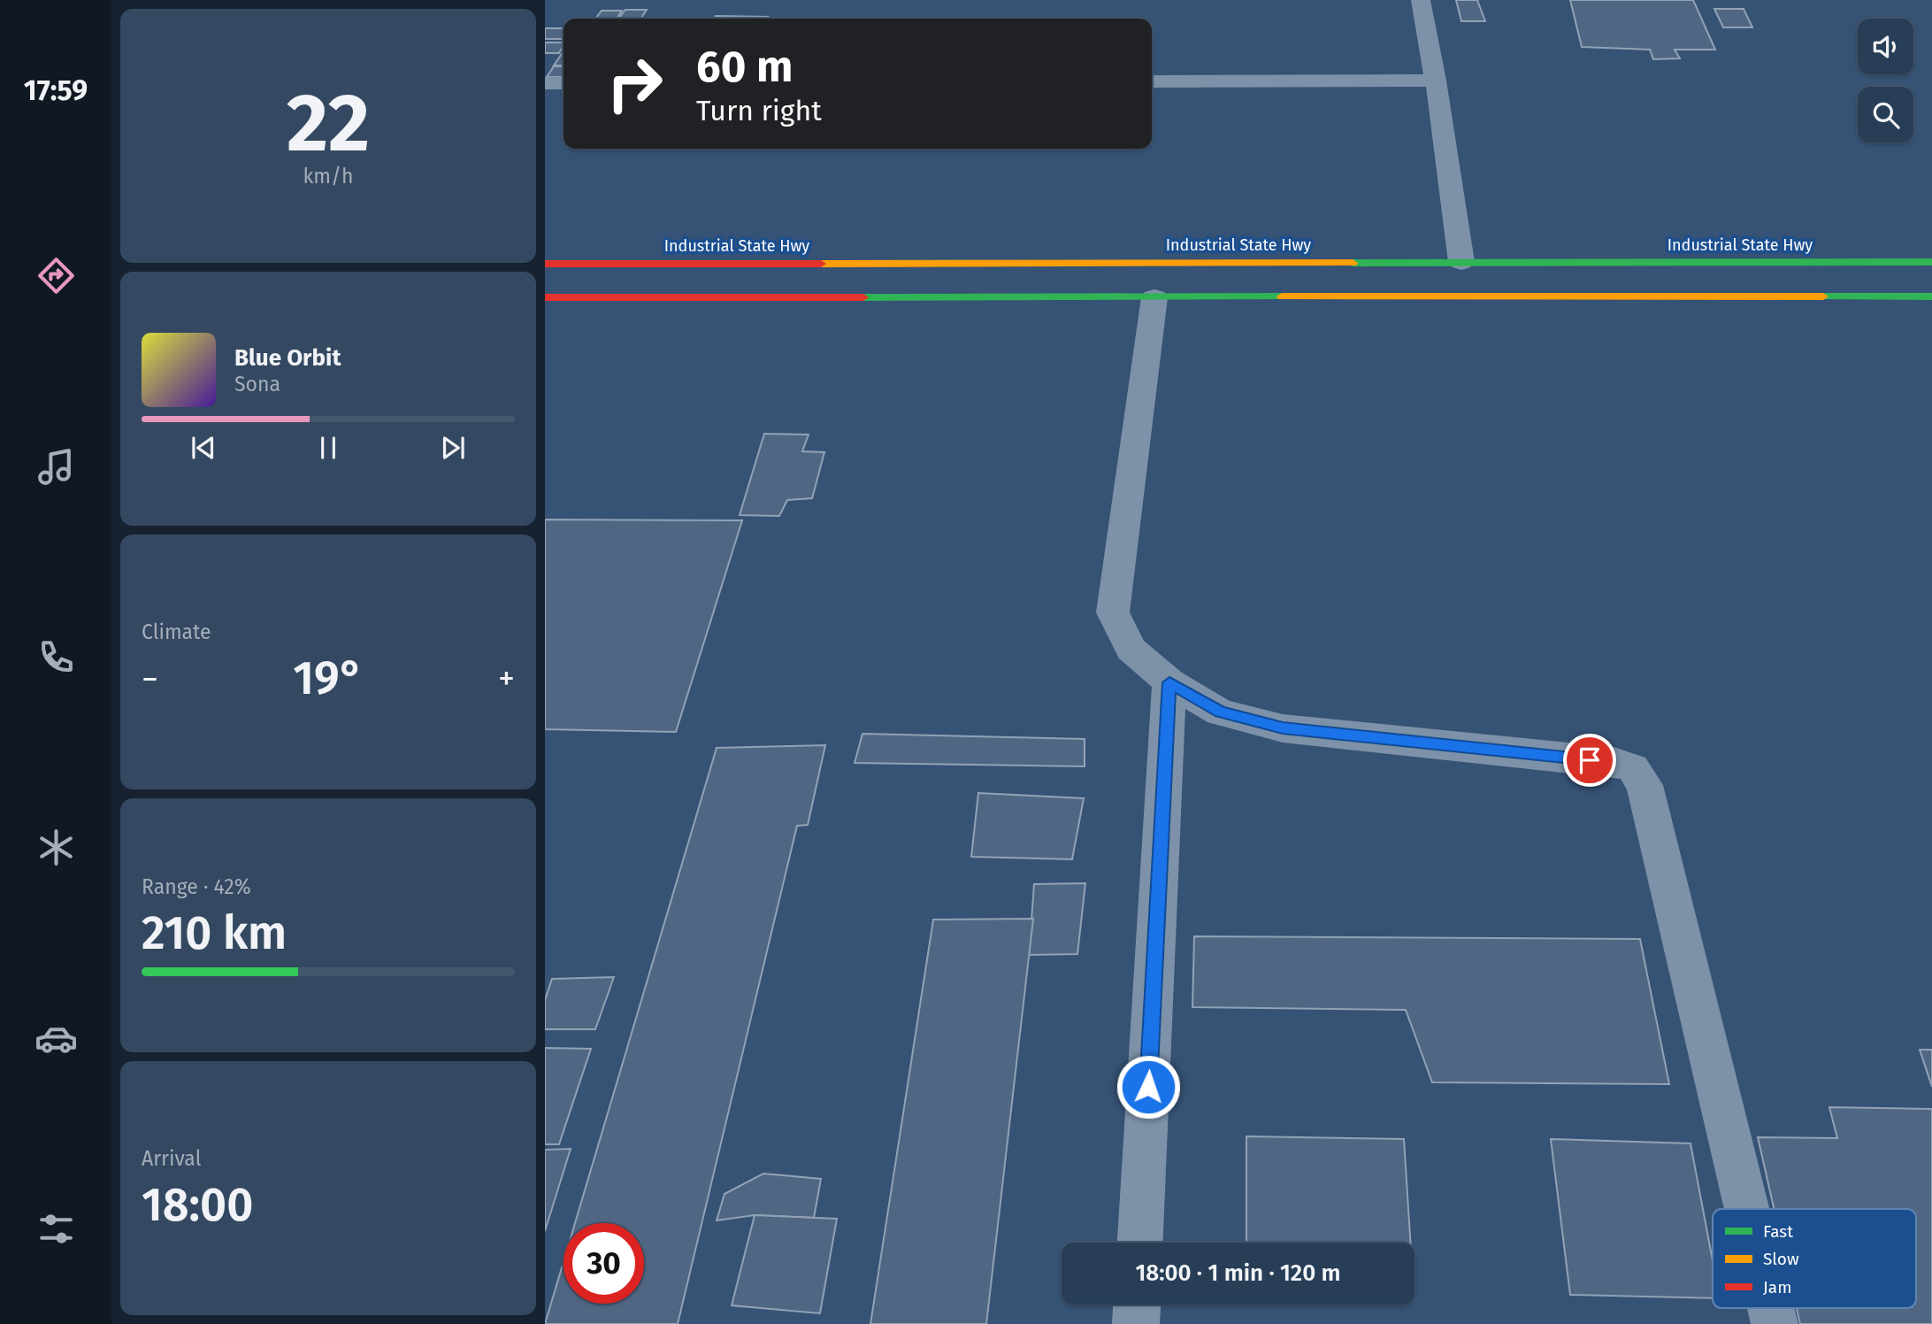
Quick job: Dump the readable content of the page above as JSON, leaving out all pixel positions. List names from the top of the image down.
{
  "streets": {
    "main road": ["Industrial State Hwy"]
  },
  "legend": ["Fast", "Slow", "Jam"],
  "page": {
    "tabs": "17:59",
    "tile": [
      ["22", "km/h"],
      "Climate",
      ["Range · 42%", "210 km"],
      ["Arrival", "18:00"]
    ],
    "turn": ["60 m", "Turn right"],
    "song": ["Blue Orbit", "Sona"],
    "heat": ["−", "19°", "+"],
    "limit": "30",
    "trip": "18:00 · 1 min · 120 m"
  }
}
